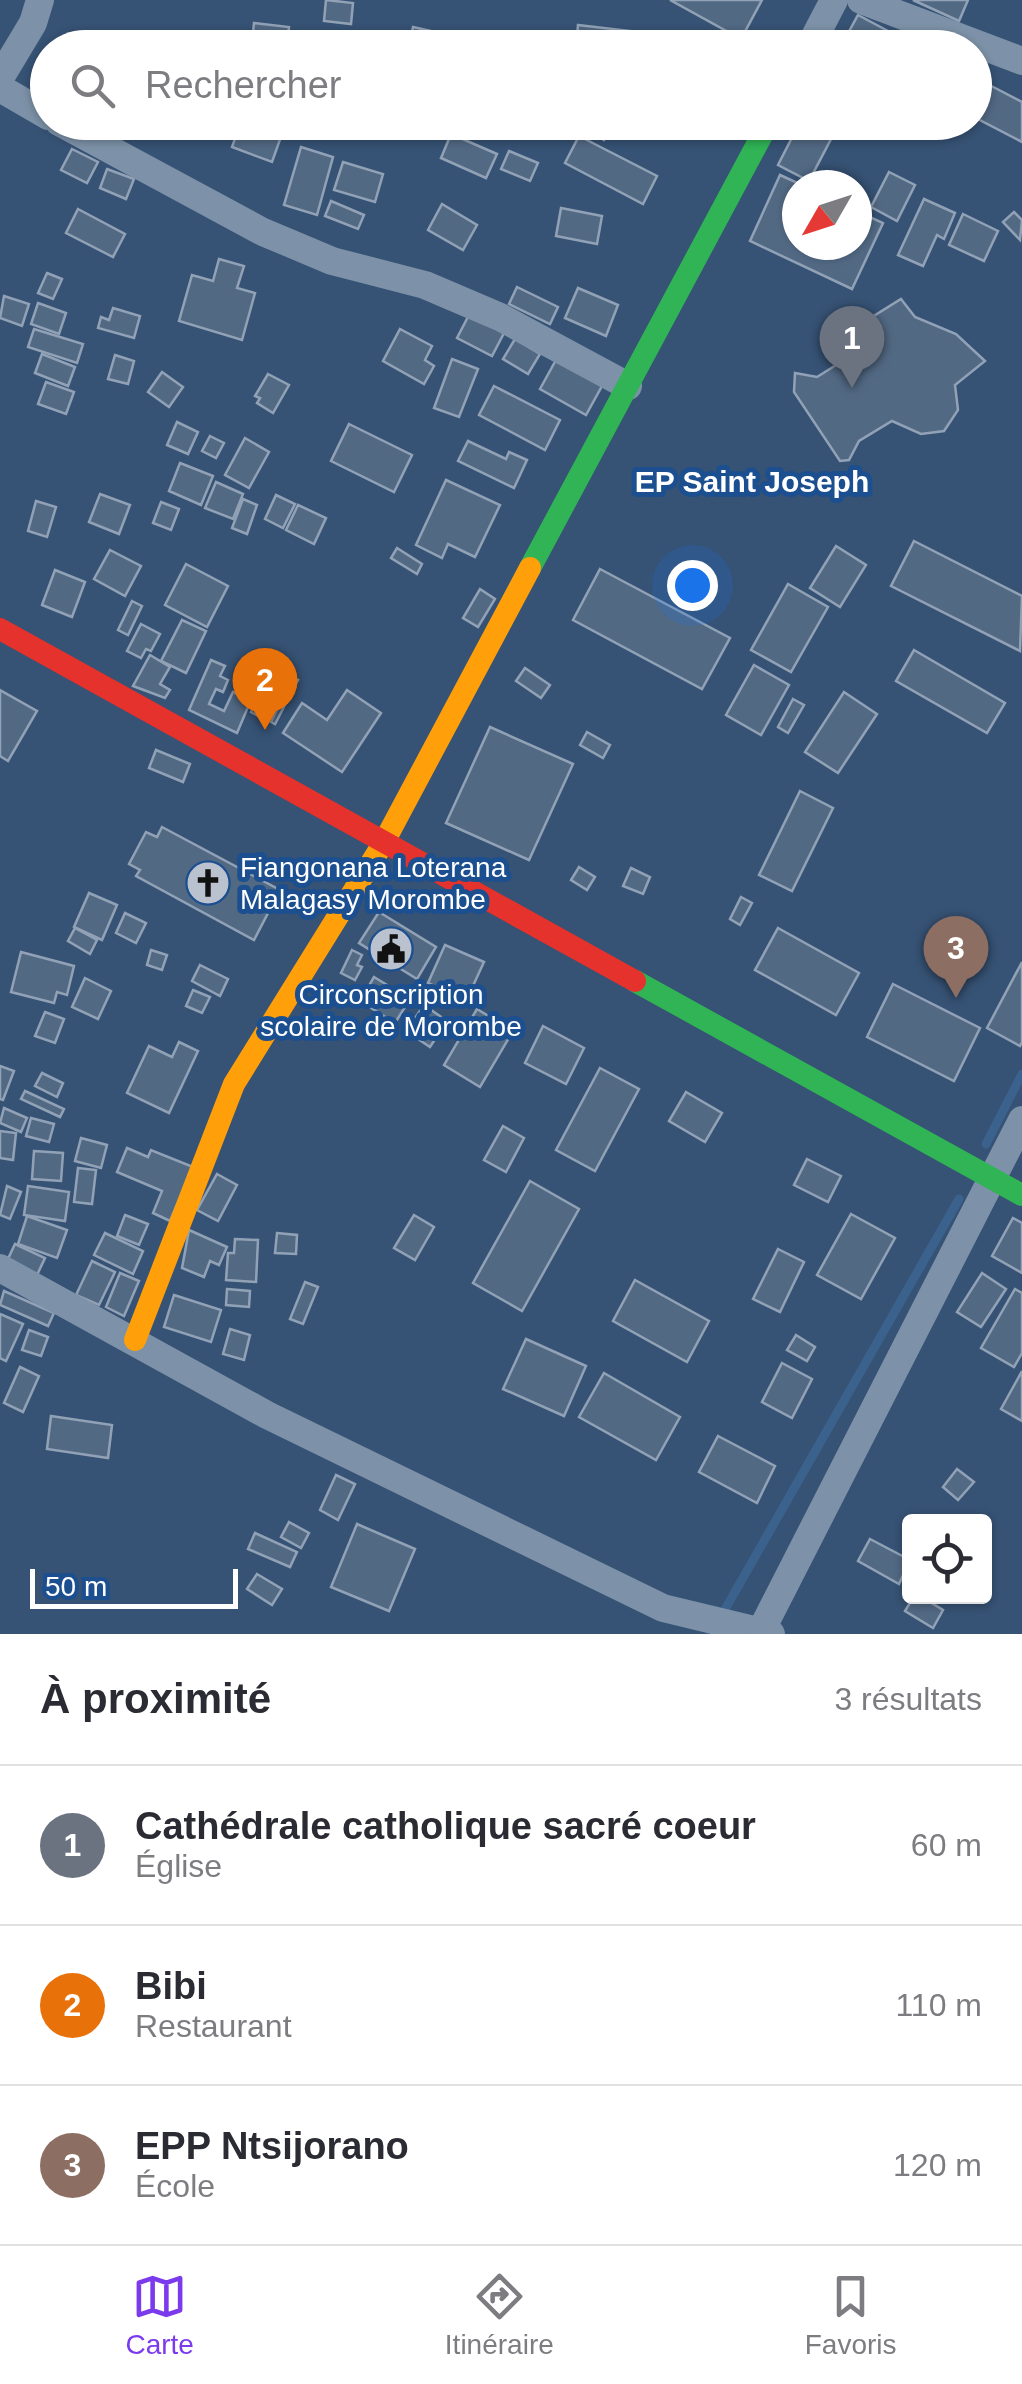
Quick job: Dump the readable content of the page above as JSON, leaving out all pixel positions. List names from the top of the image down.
{
  "districts": ["EP Saint Joseph"],
  "places": {
    "church": ["Fiangonana Loterana Malagasy Morombe"],
    "public building": ["Circonscription scolaire de Morombe"]
  },
  "scale_bar": "50 m",
  "north": "bottom left",
  "page": {
    "search": "Rechercher",
    "pins": ["1", "2", "3"],
    "scale": "50 m",
    "heading": ["À proximité", "3 résultats"],
    "list": [
      {
        "mark": "1",
        "name": "Cathédrale catholique sacré coeur",
        "note": "Église",
        "value": "60 m"
      },
      {
        "mark": "2",
        "name": "Bibi",
        "note": "Restaurant",
        "value": "110 m"
      },
      {
        "mark": "3",
        "name": "EPP Ntsijorano",
        "note": "École",
        "value": "120 m"
      }
    ],
    "nav": ["Carte", "Itinéraire", "Favoris"]
  }
}
